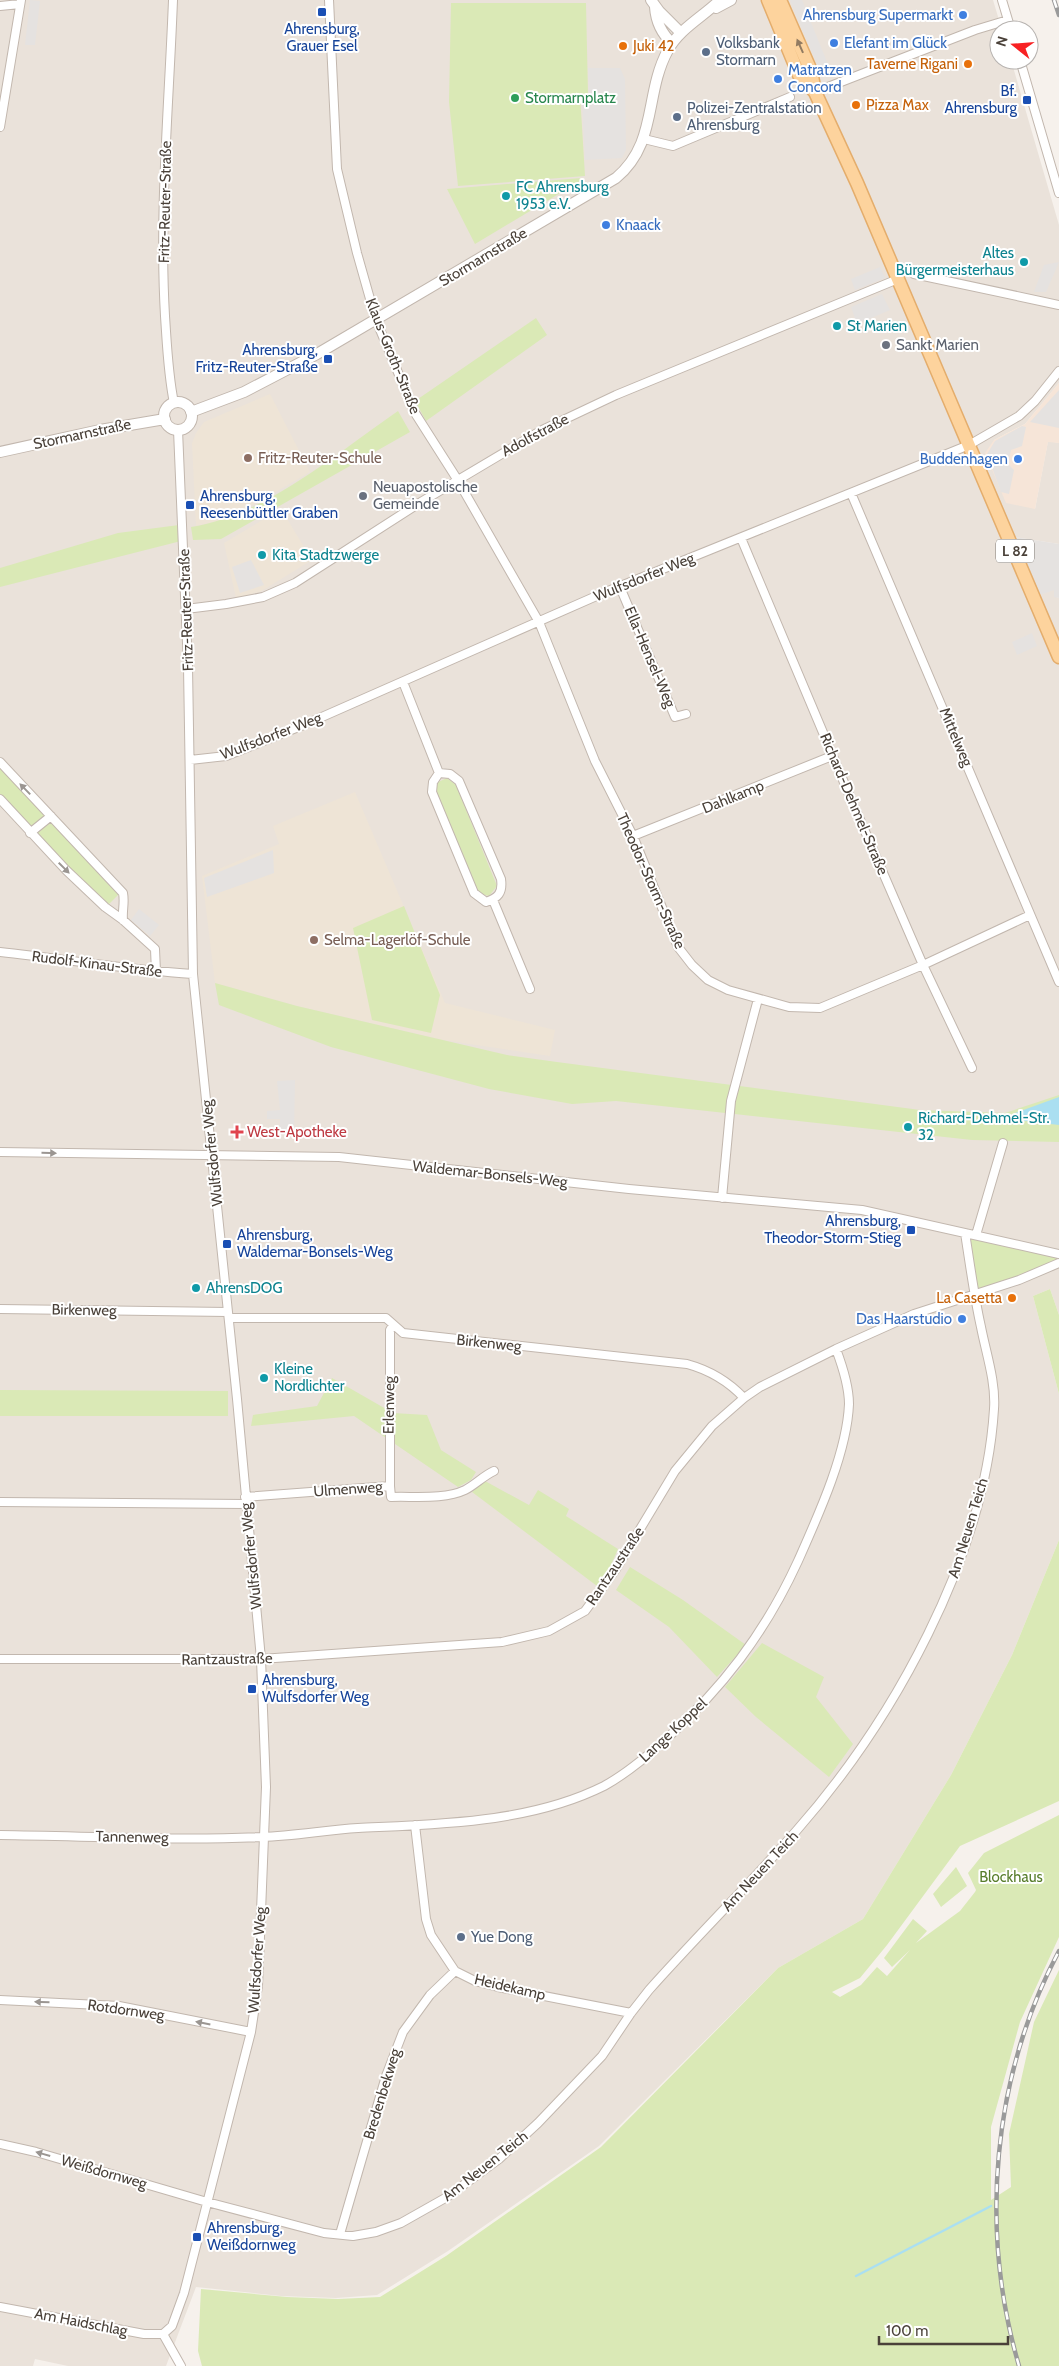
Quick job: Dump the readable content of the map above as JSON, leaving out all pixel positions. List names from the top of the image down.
{
  "streets": {
    "main road": ["L 82"],
    "street": [
      "Fritz-Reuter-Straße",
      "Stormarnstraße",
      "Klaus-Groth-Straße",
      "Adolfstraße",
      "Wulfsdorfer Weg",
      "Ella-Hensel-Weg",
      "Mittelweg",
      "Dahlkamp",
      "Richard-Dehmel-Straße",
      "Theodor-Storm-Straße",
      "Rudolf-Kinau-Straße",
      "Waldemar-Bonsels-Weg",
      "Birkenweg",
      "Erlenweg",
      "Ulmenweg",
      "Am Neuen Teich",
      "Rantzaustraße",
      "Lange Koppel",
      "Tannenweg",
      "Heidekamp",
      "Rotdornweg",
      "Bredenbekweg",
      "Weißdornweg",
      "Am Haidschlag"
    ]
  },
  "crossings": [
    ["Fritz-Reuter-Straße", "Stormarnstraße"],
    ["Fritz-Reuter-Straße", "Adolfstraße"],
    ["Fritz-Reuter-Straße", "Wulfsdorfer Weg"],
    ["Stormarnstraße", "Klaus-Groth-Straße"],
    ["Klaus-Groth-Straße", "Adolfstraße"],
    ["Klaus-Groth-Straße", "Wulfsdorfer Weg"],
    ["Klaus-Groth-Straße", "Theodor-Storm-Straße"],
    ["Adolfstraße", "L 82"],
    ["L 82", "Wulfsdorfer Weg"],
    ["Wulfsdorfer Weg", "Ella-Hensel-Weg"],
    ["Wulfsdorfer Weg", "Mittelweg"],
    ["Wulfsdorfer Weg", "Richard-Dehmel-Straße"],
    ["Wulfsdorfer Weg", "Theodor-Storm-Straße"],
    ["Wulfsdorfer Weg", "Rudolf-Kinau-Straße"],
    ["Wulfsdorfer Weg", "Waldemar-Bonsels-Weg"],
    ["Wulfsdorfer Weg", "Birkenweg"],
    ["Wulfsdorfer Weg", "Ulmenweg"],
    ["Wulfsdorfer Weg", "Am Neuen Teich"],
    ["Wulfsdorfer Weg", "Rantzaustraße"],
    ["Wulfsdorfer Weg", "Lange Koppel"],
    ["Wulfsdorfer Weg", "Tannenweg"],
    ["Wulfsdorfer Weg", "Rotdornweg"],
    ["Wulfsdorfer Weg", "Weißdornweg"],
    ["Wulfsdorfer Weg", "Am Haidschlag"],
    ["Mittelweg", "Theodor-Storm-Straße"],
    ["Dahlkamp", "Richard-Dehmel-Straße"],
    ["Dahlkamp", "Theodor-Storm-Straße"],
    ["Richard-Dehmel-Straße", "Theodor-Storm-Straße"],
    ["Waldemar-Bonsels-Weg", "Am Neuen Teich"],
    ["Birkenweg", "Erlenweg"],
    ["Birkenweg", "Rantzaustraße"],
    ["Erlenweg", "Ulmenweg"],
    ["Am Neuen Teich", "Rantzaustraße"],
    ["Am Neuen Teich", "Heidekamp"],
    ["Am Neuen Teich", "Bredenbekweg"],
    ["Am Neuen Teich", "Weißdornweg"],
    ["Rantzaustraße", "Lange Koppel"],
    ["Lange Koppel", "Tannenweg"],
    ["Lange Koppel", "Heidekamp"],
    ["Heidekamp", "Bredenbekweg"]
  ],
  "one_way": ["Rotdornweg", "Weißdornweg"],
  "parks": ["Blockhaus"],
  "places": {
    "transit": [
      "Ahrensburg, Grauer Esel",
      "Bf. Ahrensburg",
      "Ahrensburg, Fritz-Reuter-Straße",
      "Ahrensburg, Reesenbüttler Graben",
      "Ahrensburg, Theodor-Storm-Stieg",
      "Ahrensburg, Waldemar-Bonsels-Weg",
      "Ahrensburg, Wulfsdorfer Weg",
      "Ahrensburg, Weißdornweg"
    ],
    "other": [
      "Ahrensburg Supermarkt",
      "Elefant im Glück",
      "Juki 42",
      "Volksbank Stormarn",
      "Taverne Rigani",
      "Matratzen Concord",
      "Stormarnplatz",
      "Pizza Max",
      "Polizei-Zentralstation Ahrensburg",
      "FC Ahrensburg 1953 e.V.",
      "Knaack",
      "Altes Bürgermeisterhaus",
      "St Marien",
      "Sankt Marien",
      "Fritz-Reuter-Schule",
      "Buddenhagen",
      "Neuapostolische Gemeinde",
      "Kita Stadtzwerge",
      "Selma-Lagerlöf-Schule",
      "Richard-Dehmel-Str. 32",
      "AhrensDOG",
      "La Casetta",
      "Das Haarstudio",
      "Kleine Nordlichter",
      "Yue Dong"
    ],
    "health": ["West-Apotheke"]
  },
  "scale_bar": "100 m",
  "north": "left"
}
